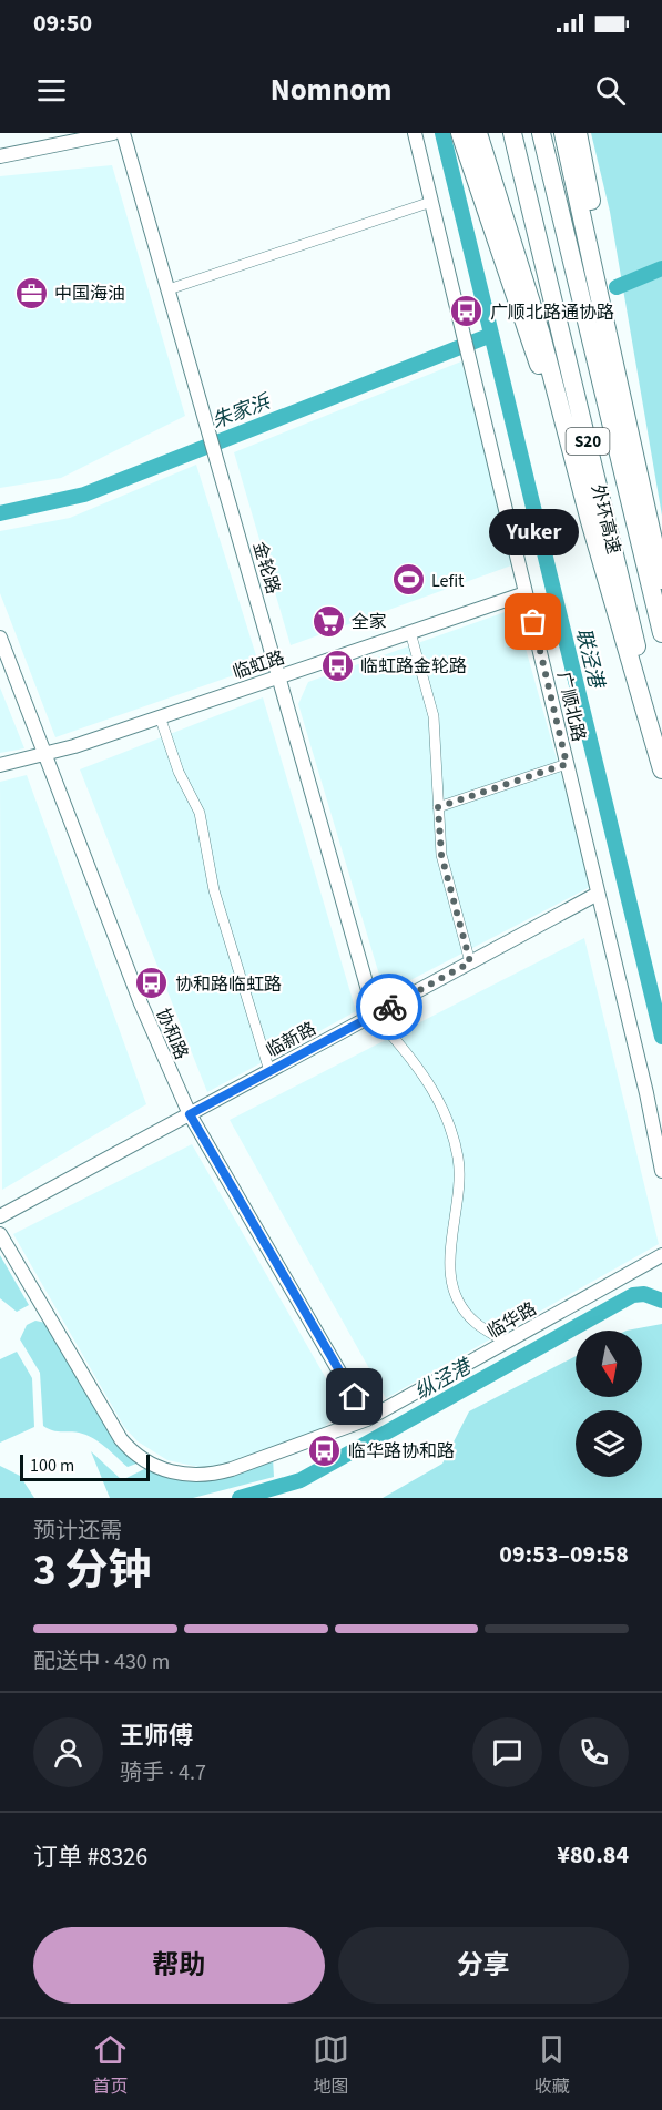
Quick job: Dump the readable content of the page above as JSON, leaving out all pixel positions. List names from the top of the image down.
{
  "streets": {
    "highway": ["S20", "外环高速"],
    "street": [
      "金轮路",
      "临虹路",
      "广顺北路",
      "协和路",
      "临新路",
      "临华路"
    ]
  },
  "crossings": [
    ["金轮路", "临虹路"],
    ["金轮路", "临新路"],
    ["临虹路", "广顺北路"],
    ["临虹路", "协和路"],
    ["广顺北路", "临新路"],
    ["协和路", "临新路"],
    ["协和路", "临华路"]
  ],
  "water": ["朱家浜", "联泾港", "纵泾港"],
  "places": {
    "office": ["中国海油"],
    "bus stop": [
      "广顺北路通协路",
      "临虹路金轮路",
      "协和路临虹路",
      "临华路协和路"
    ],
    "sports": ["Lefit"],
    "supermarket": ["全家"],
    "other": ["Yuker"]
  },
  "scale_bar": "100 m",
  "north": "bottom",
  "page": {
    "status": "09:50",
    "header": "Nomnom",
    "bubble": "Yuker",
    "scale": "100 m",
    "heading": ["3 分钟", "预计还需", "09:53–09:58"],
    "panel": [
      "王师傅",
      "骑手 · 4.7",
      "订单 #8326",
      "¥80.84"
    ],
    "bar": "配送中 · 430 m",
    "buttons": ["帮助", "分享"],
    "tabs": ["首页", "地图", "收藏"]
  }
}
